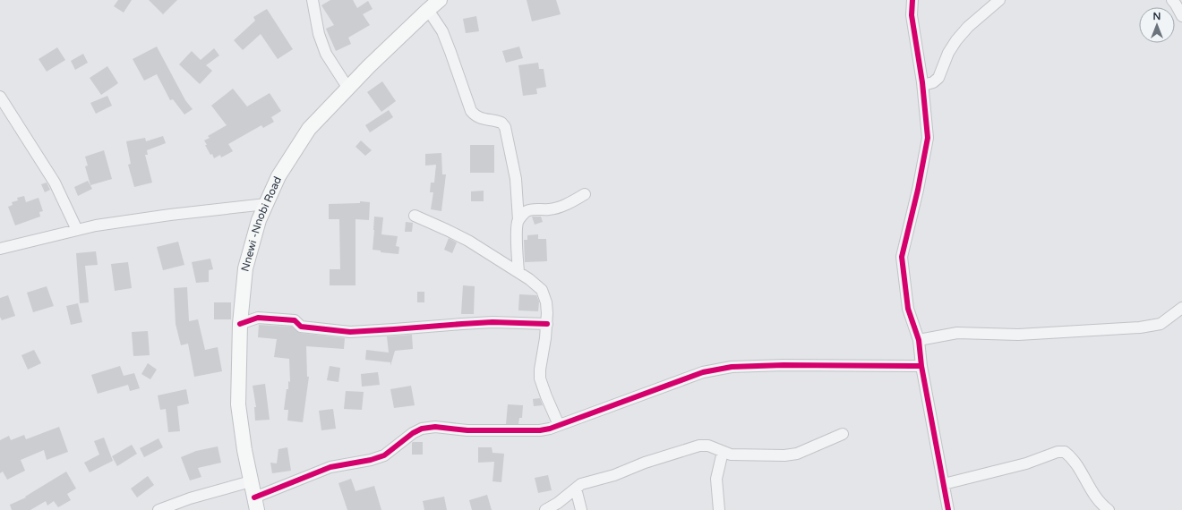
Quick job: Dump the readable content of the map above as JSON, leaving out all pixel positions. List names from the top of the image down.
{
  "streets": {
    "main road": ["Nnewi -Nnobi Road"]
  },
  "north": "top"
}
